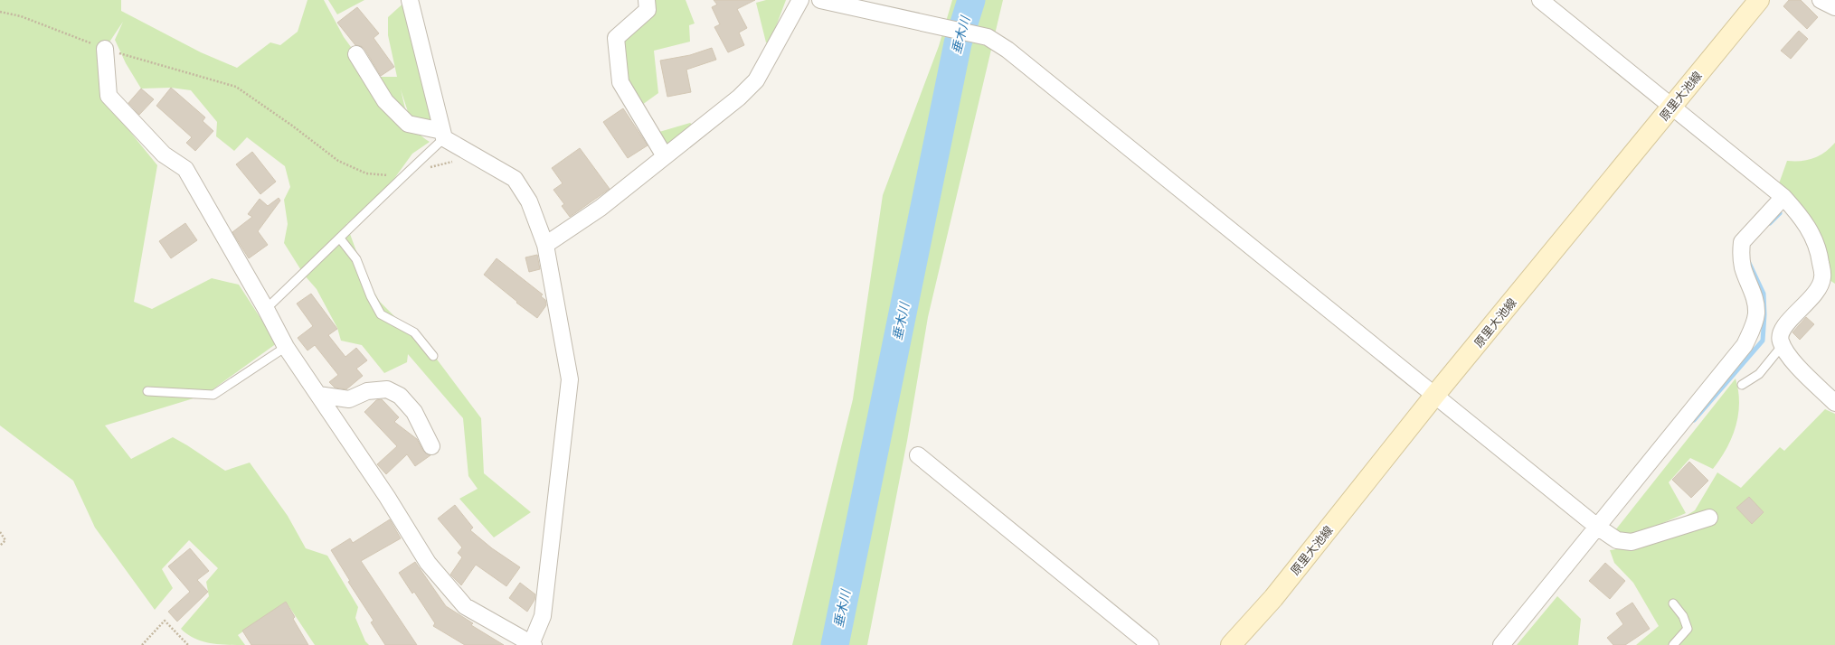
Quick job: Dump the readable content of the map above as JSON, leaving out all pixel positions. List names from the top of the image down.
{
  "streets": {
    "main road": ["原里大池線"]
  },
  "water": ["垂木川"]
}
